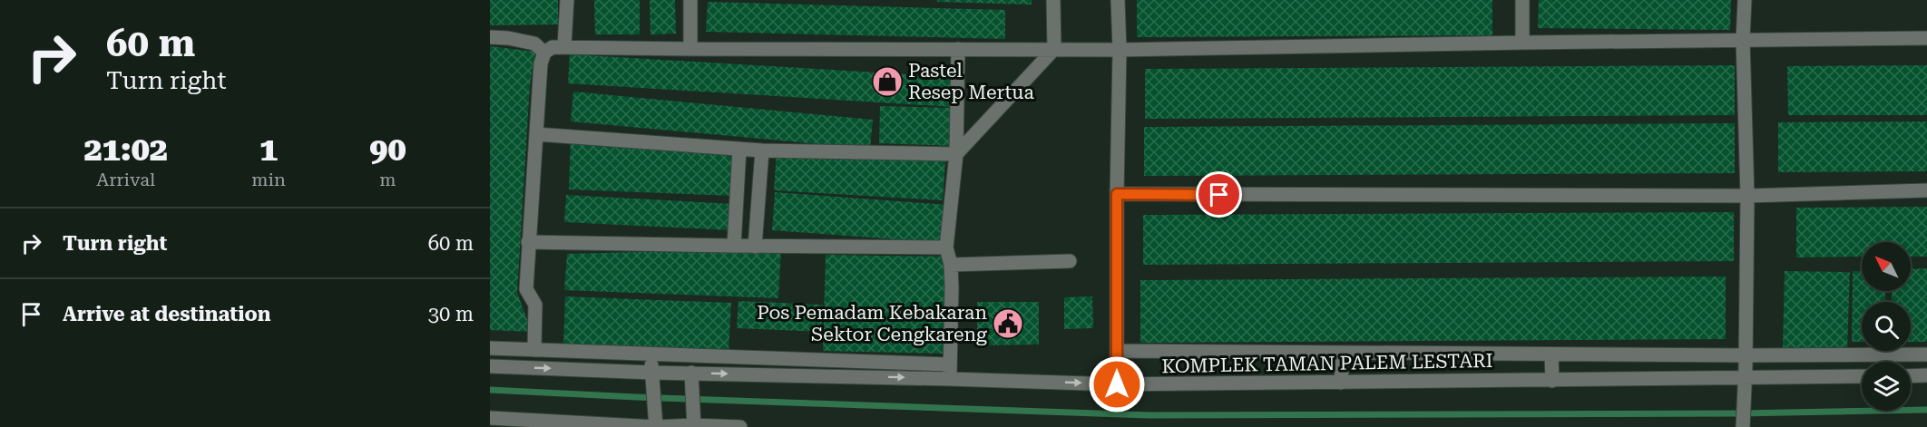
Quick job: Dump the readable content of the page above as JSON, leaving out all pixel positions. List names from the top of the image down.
{
  "streets": {
    "street": ["KOMPLEK TAMAN PALEM LESTARI"]
  },
  "places": {
    "shop": ["Pastel Resep Mertua"],
    "public building": ["Pos Pemadam Kebakaran Sektor Cengkareng"]
  },
  "north": "top left",
  "page": {
    "turn": ["60 m", "Turn right"],
    "eta": [
      "21:02",
      "Arrival",
      "1",
      "min",
      "90",
      "m"
    ],
    "list": [
      {
        "name": "Turn right",
        "value": "60 m"
      },
      {
        "name": "Arrive at destination",
        "value": "30 m"
      }
    ]
  }
}
